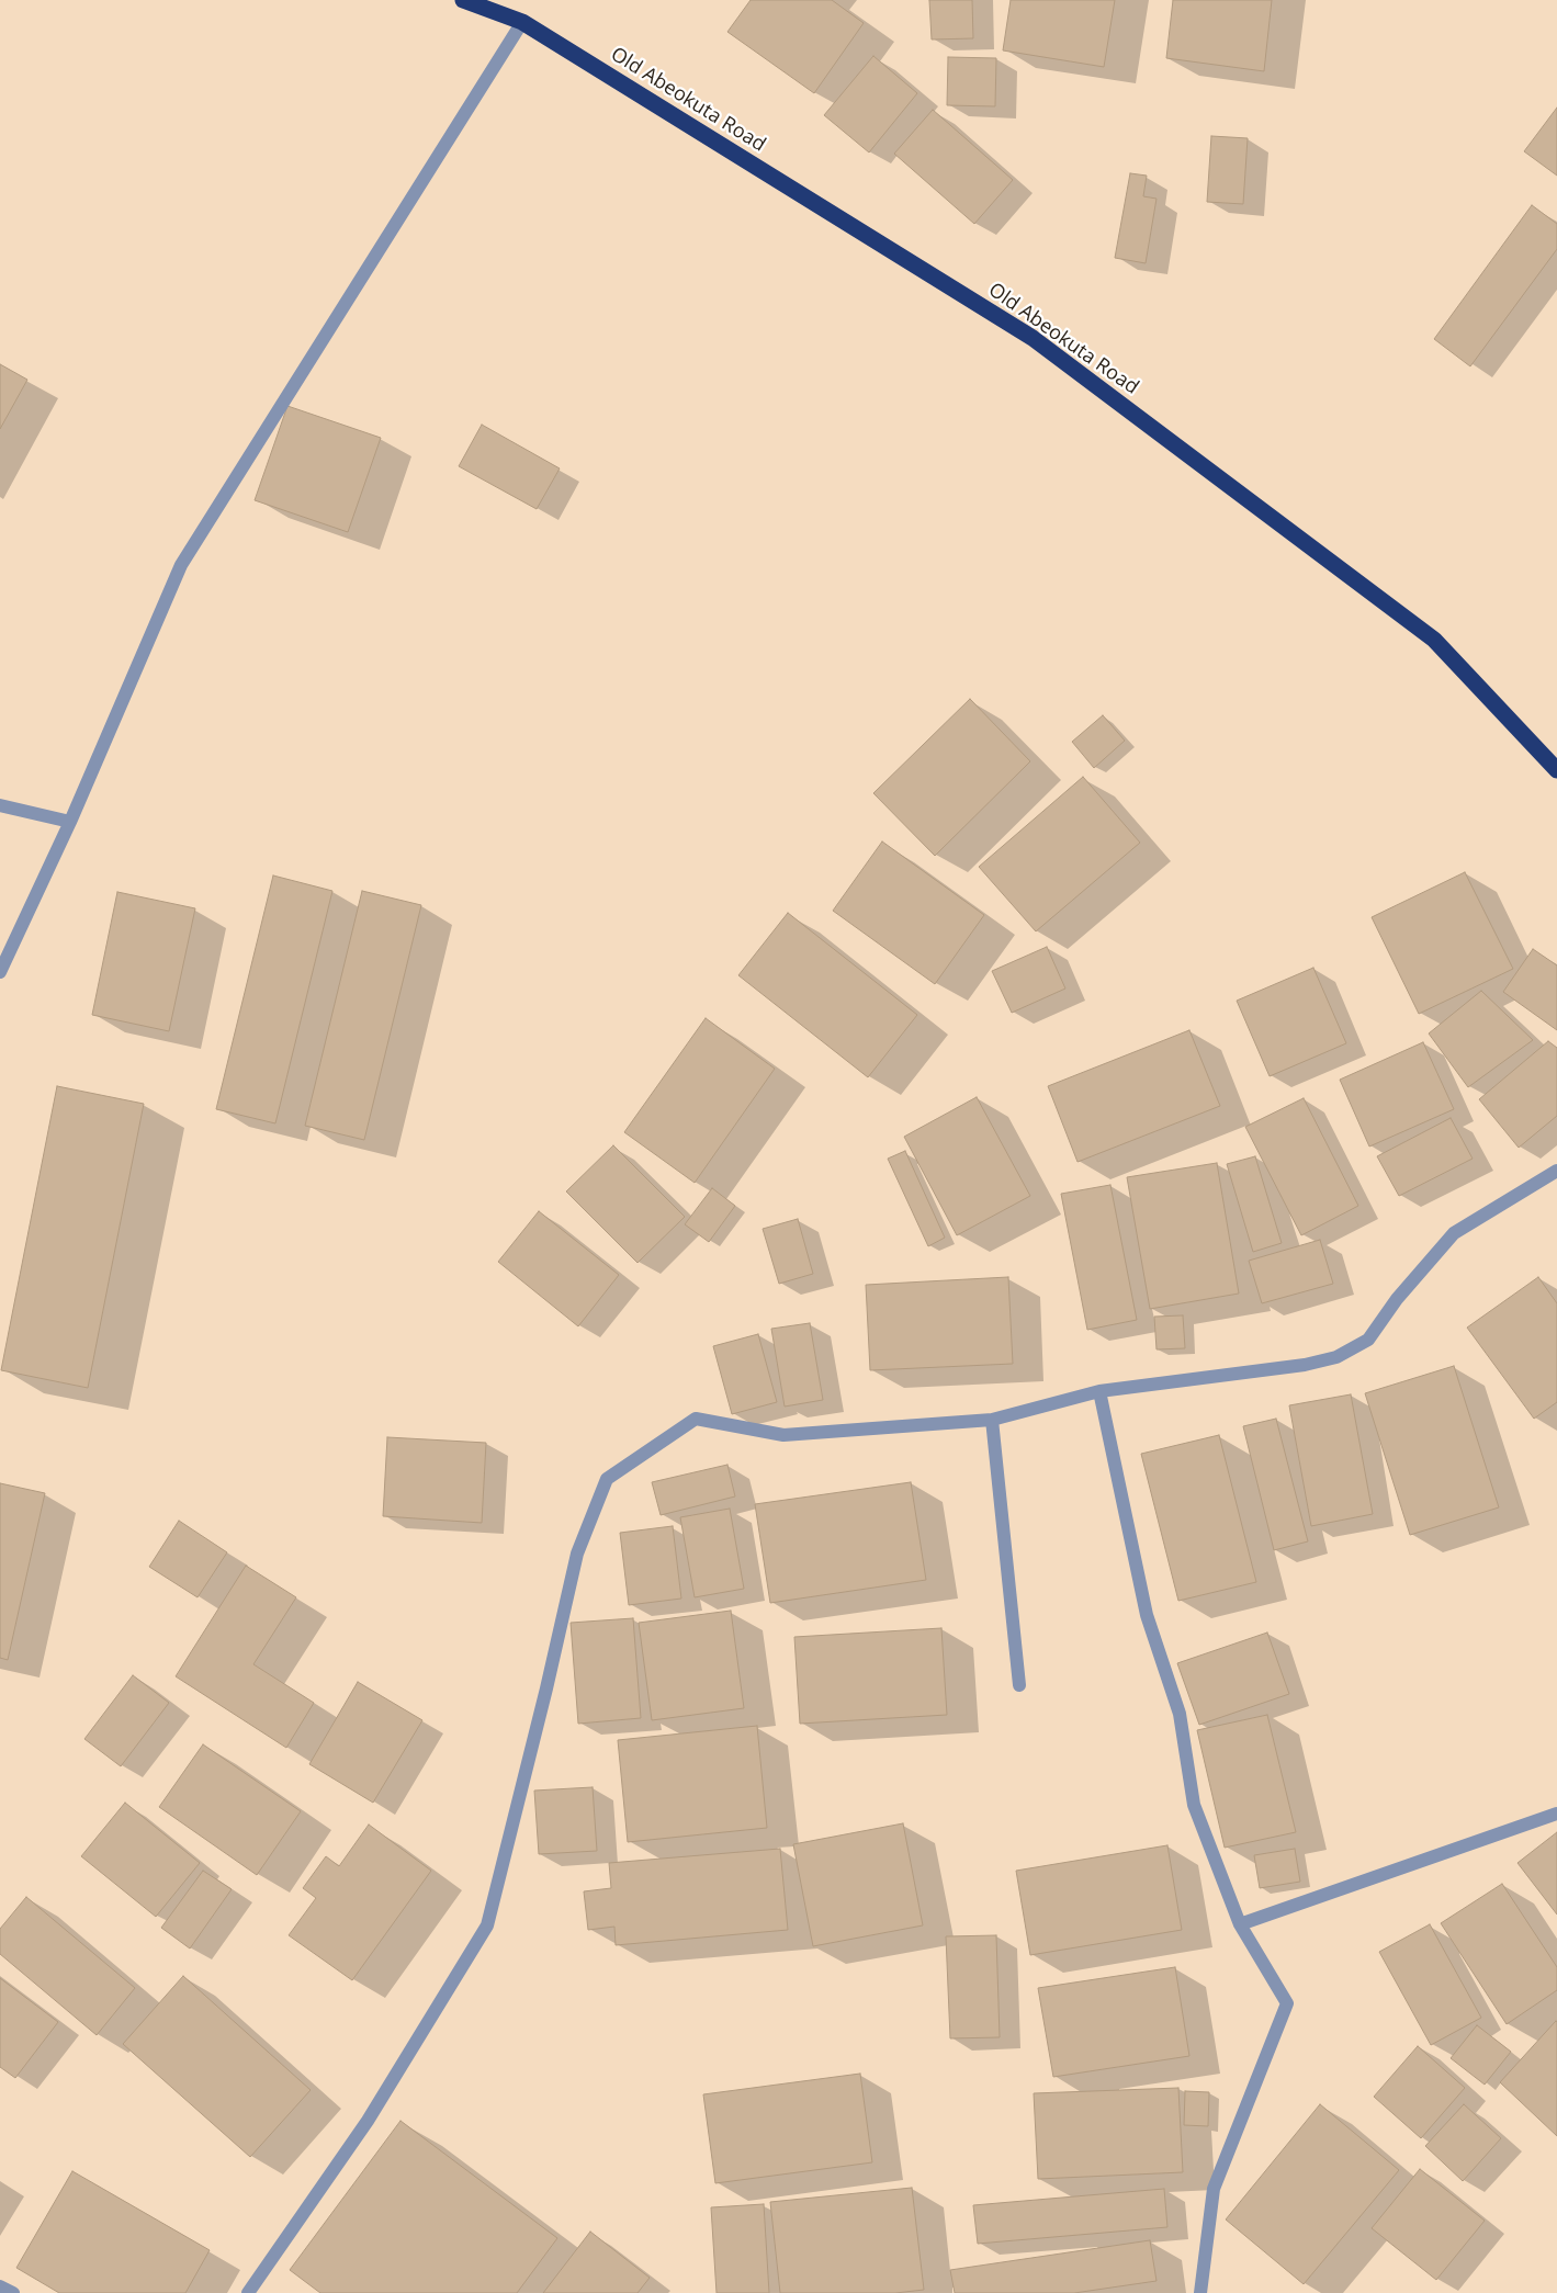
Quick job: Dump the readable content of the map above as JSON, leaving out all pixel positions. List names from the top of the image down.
{
  "streets": {
    "highway": ["Old Abeokuta Road"]
  }
}
